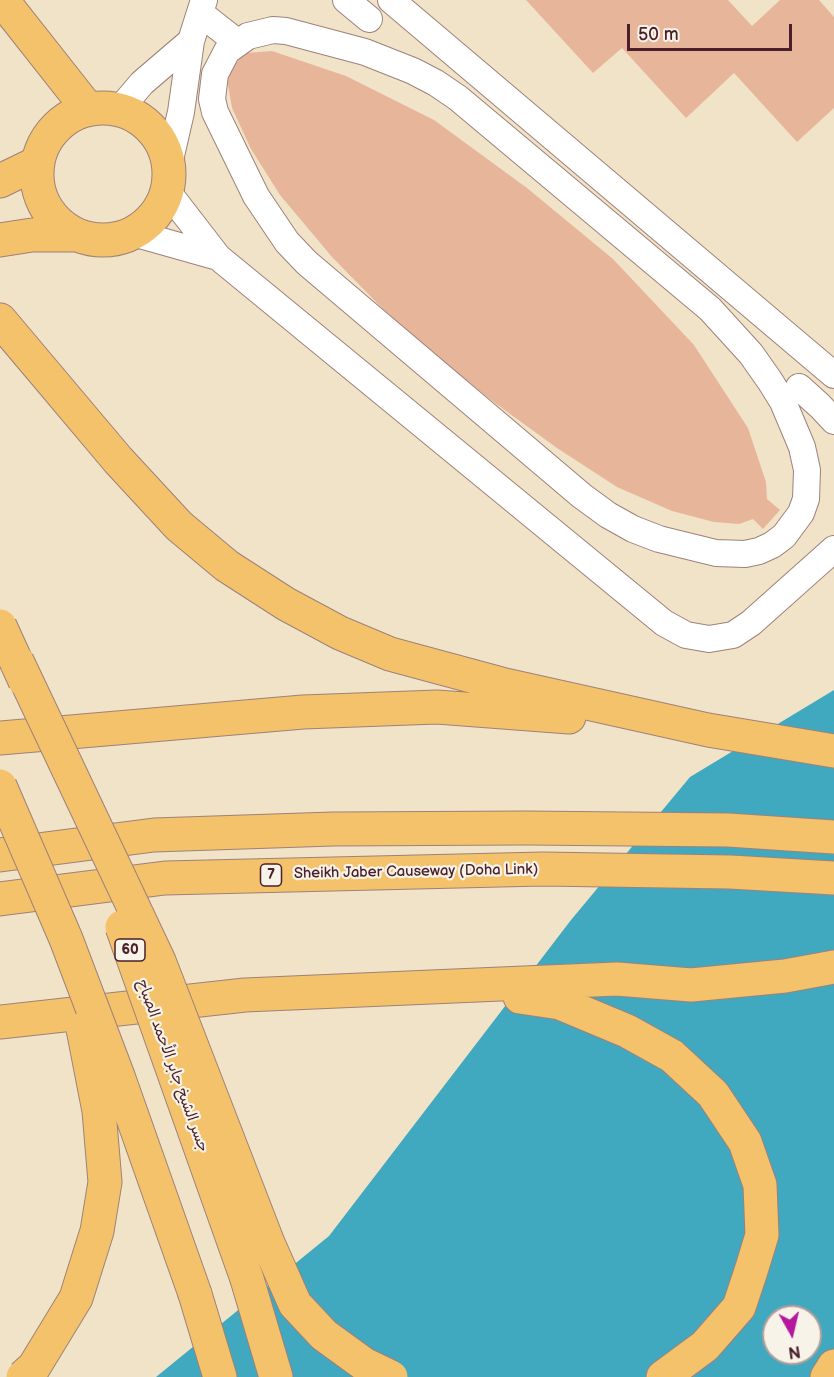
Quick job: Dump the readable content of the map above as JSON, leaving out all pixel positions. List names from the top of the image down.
{
  "streets": {
    "main road": [
      "Sheikh Jaber Causeway (Doha Link)",
      "7",
      "60",
      "جسر الشيخ جابر الأحمد الصباح"
    ]
  },
  "scale_bar": "50 m",
  "north": "bottom"
}
